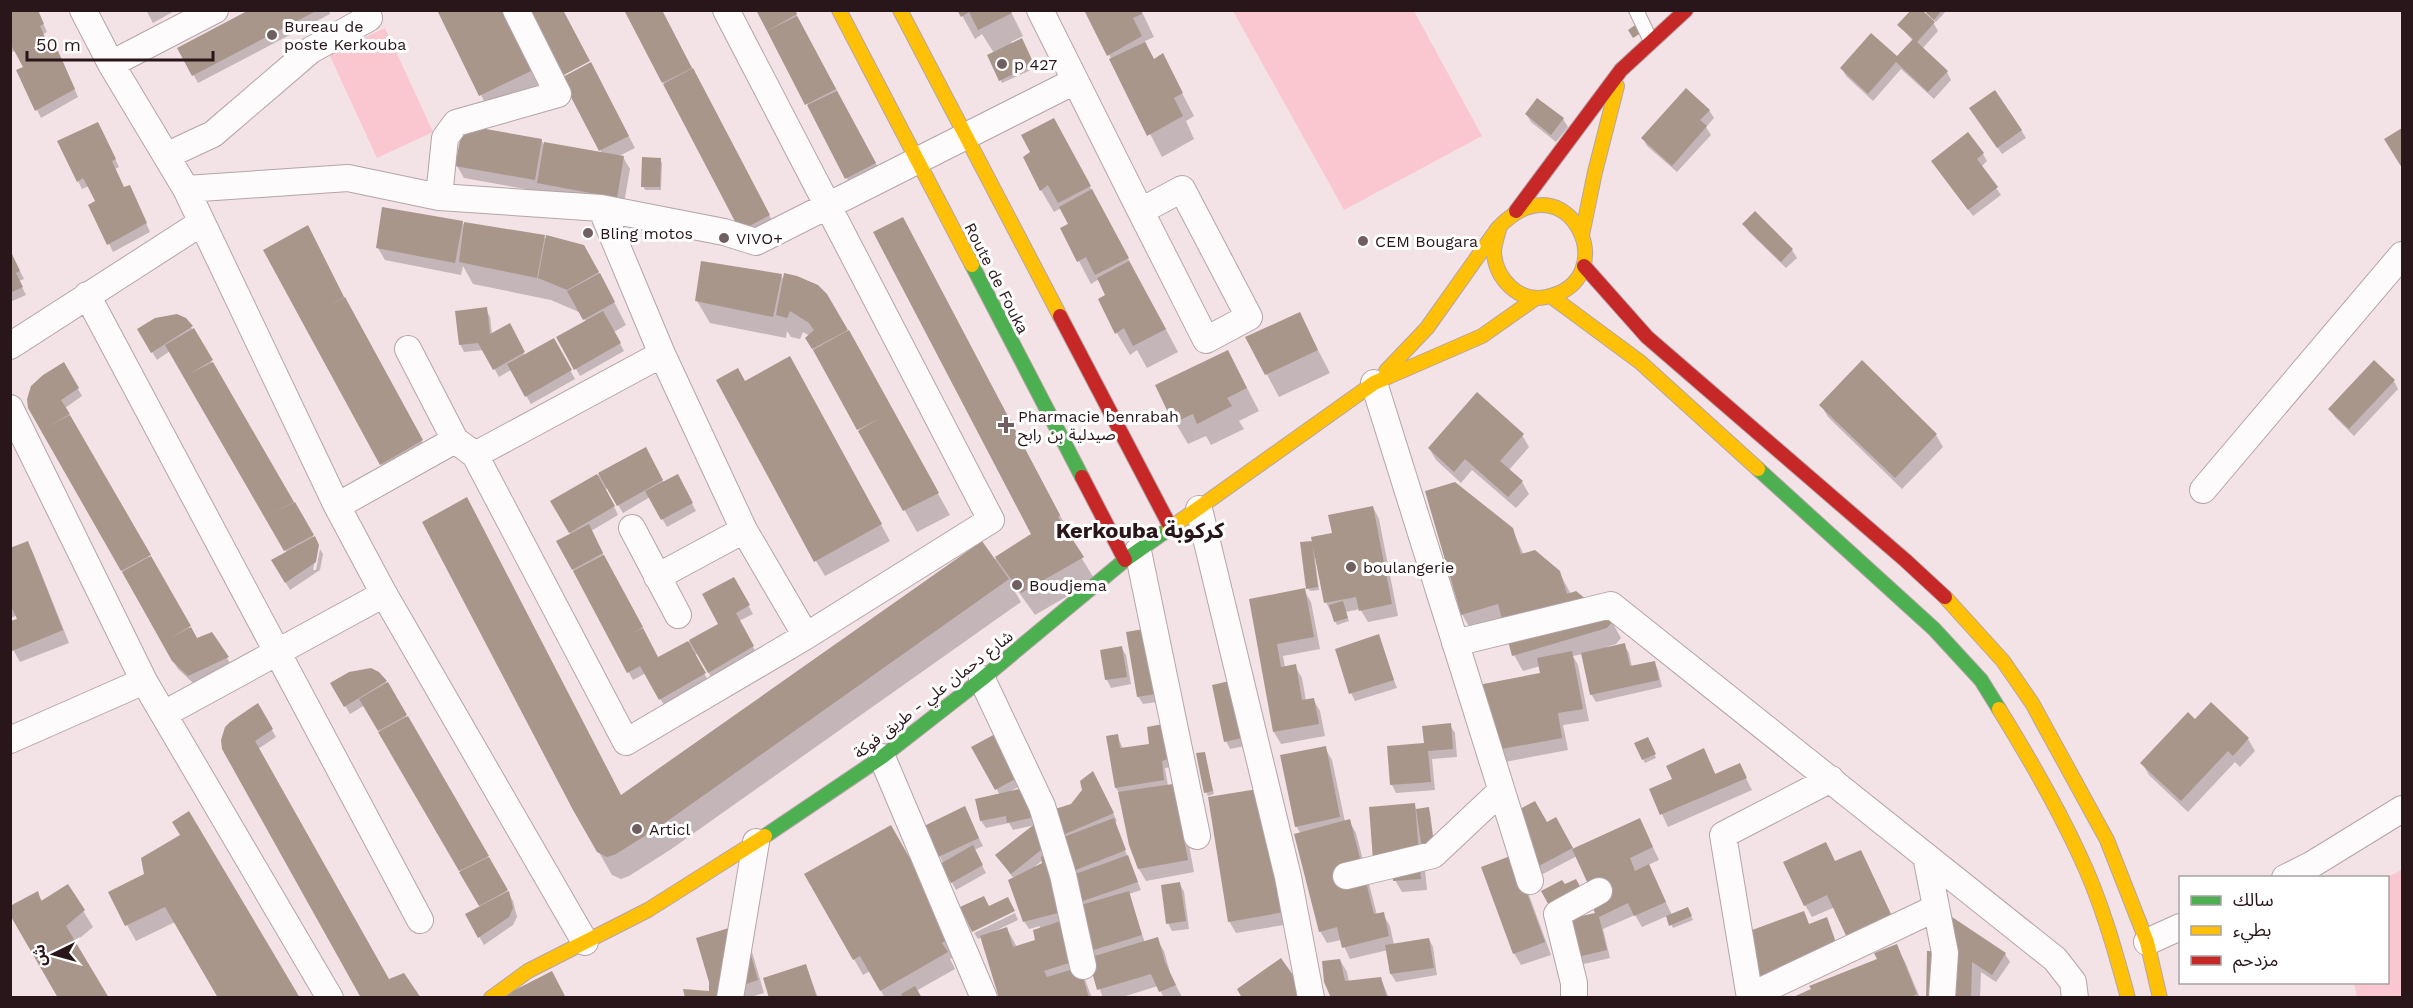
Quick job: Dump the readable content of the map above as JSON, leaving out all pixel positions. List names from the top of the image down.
{
  "streets": {
    "main road": ["Route de Fouka", "شارع دحمان علي - طريق فوكة"]
  },
  "crossings": [
    ["Route de Fouka", "شارع دحمان علي - طريق فوكة"]
  ],
  "districts": ["Kerkouba كركوبة"],
  "places": {
    "other": [
      "Bureau de poste Kerkouba",
      "p 427",
      "Bling motos",
      "VIVO+",
      "CEM Bougara",
      "boulangerie",
      "Boudjema",
      "Articl"
    ],
    "health": ["Pharmacie benrabah صيدلية بن رابح"]
  },
  "legend": ["سالك", "بطيء", "مزدحم"],
  "scale_bar": "50 m",
  "north": "left"
}
